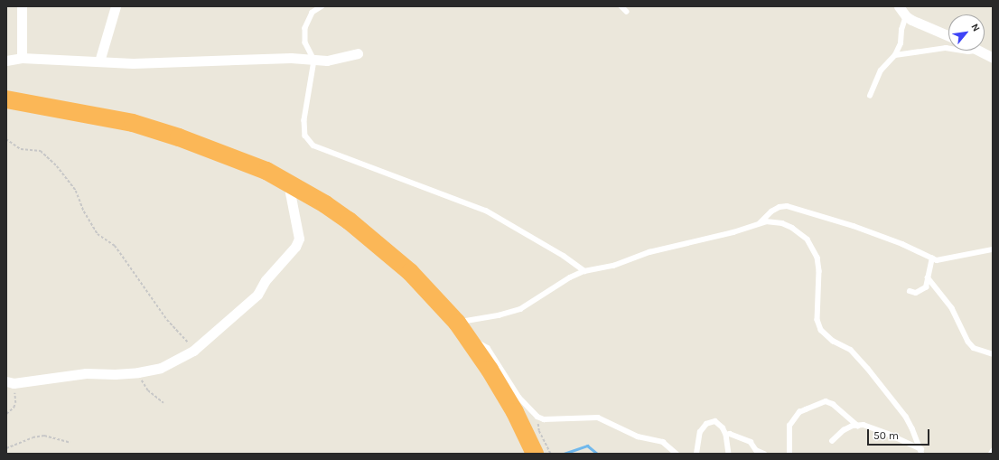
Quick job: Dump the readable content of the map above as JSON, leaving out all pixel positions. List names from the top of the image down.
{
  "scale_bar": "50 m",
  "north": "top right"
}
